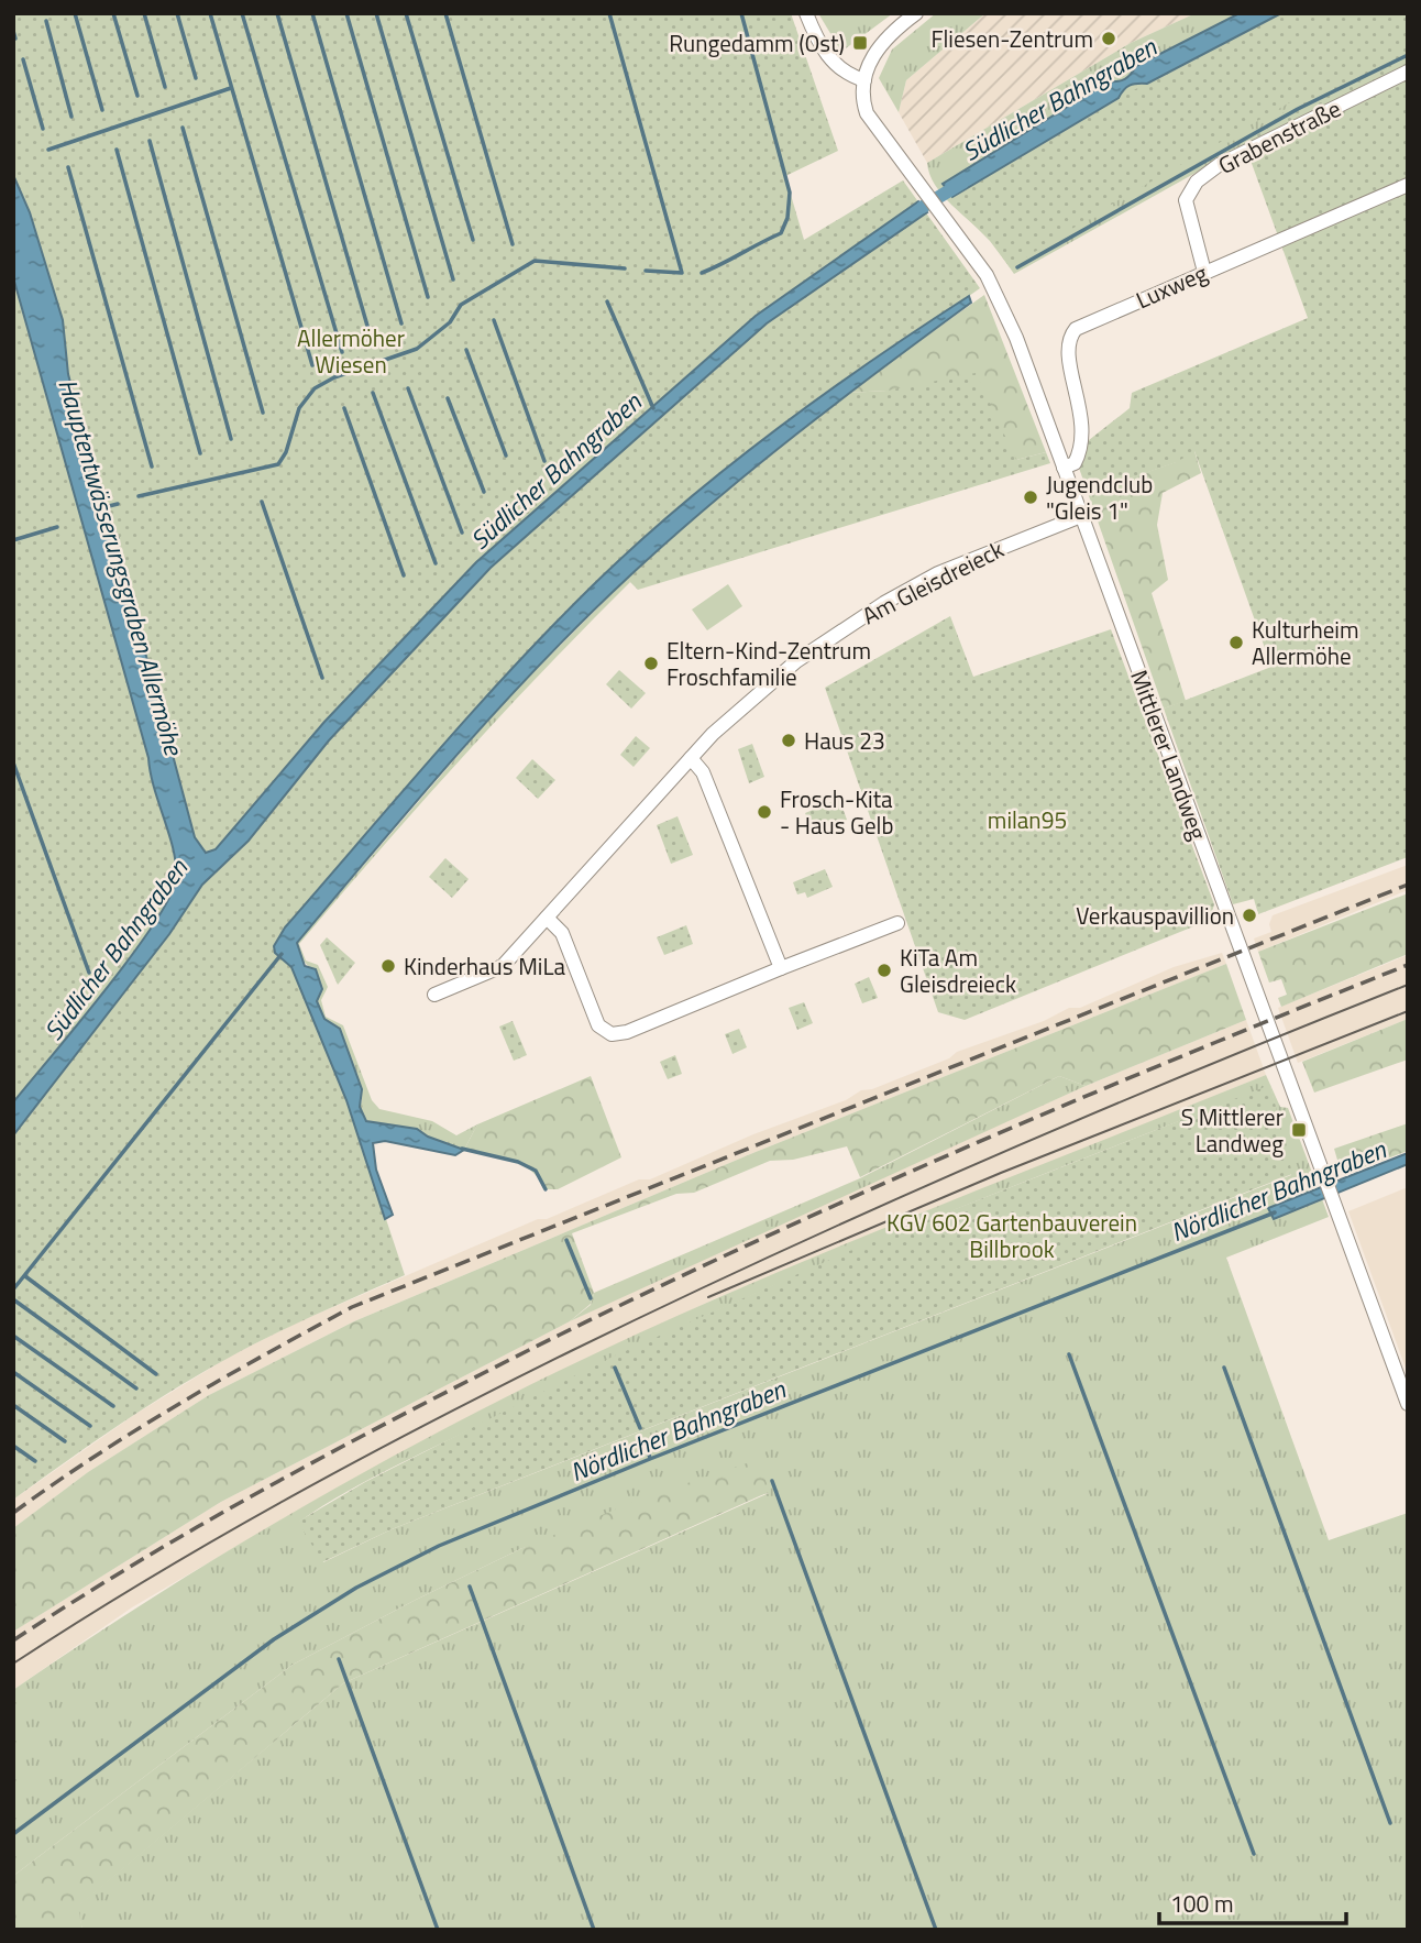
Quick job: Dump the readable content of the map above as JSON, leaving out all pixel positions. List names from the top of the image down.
{
  "streets": {
    "street": [
      "Grabenstraße",
      "Luxweg",
      "Am Gleisdreieck",
      "Mittlerer Landweg"
    ]
  },
  "crossings": [
    ["Grabenstraße", "Luxweg"],
    ["Luxweg", "Mittlerer Landweg"],
    ["Am Gleisdreieck", "Mittlerer Landweg"]
  ],
  "water": ["Südlicher Bahngraben", "Hauptentwässerungsgraben Allermöhe", "Nördlicher Bahngraben"],
  "parks": ["Allermöher Wiesen", "milan95", "KGV 602 Gartenbauverein Billbrook"],
  "places": {
    "other": [
      "Fliesen-Zentrum",
      "Jugendclub \"Gleis 1\"",
      "Kulturheim Allermöhe",
      "Eltern-Kind-Zentrum Froschfamilie",
      "Haus 23",
      "Frosch-Kita - Haus Gelb",
      "Verkauspavillion",
      "Kinderhaus MiLa",
      "KiTa Am Gleisdreieck"
    ],
    "transit": ["Rungedamm (Ost)", "S Mittlerer Landweg"]
  },
  "scale_bar": "100 m"
}
